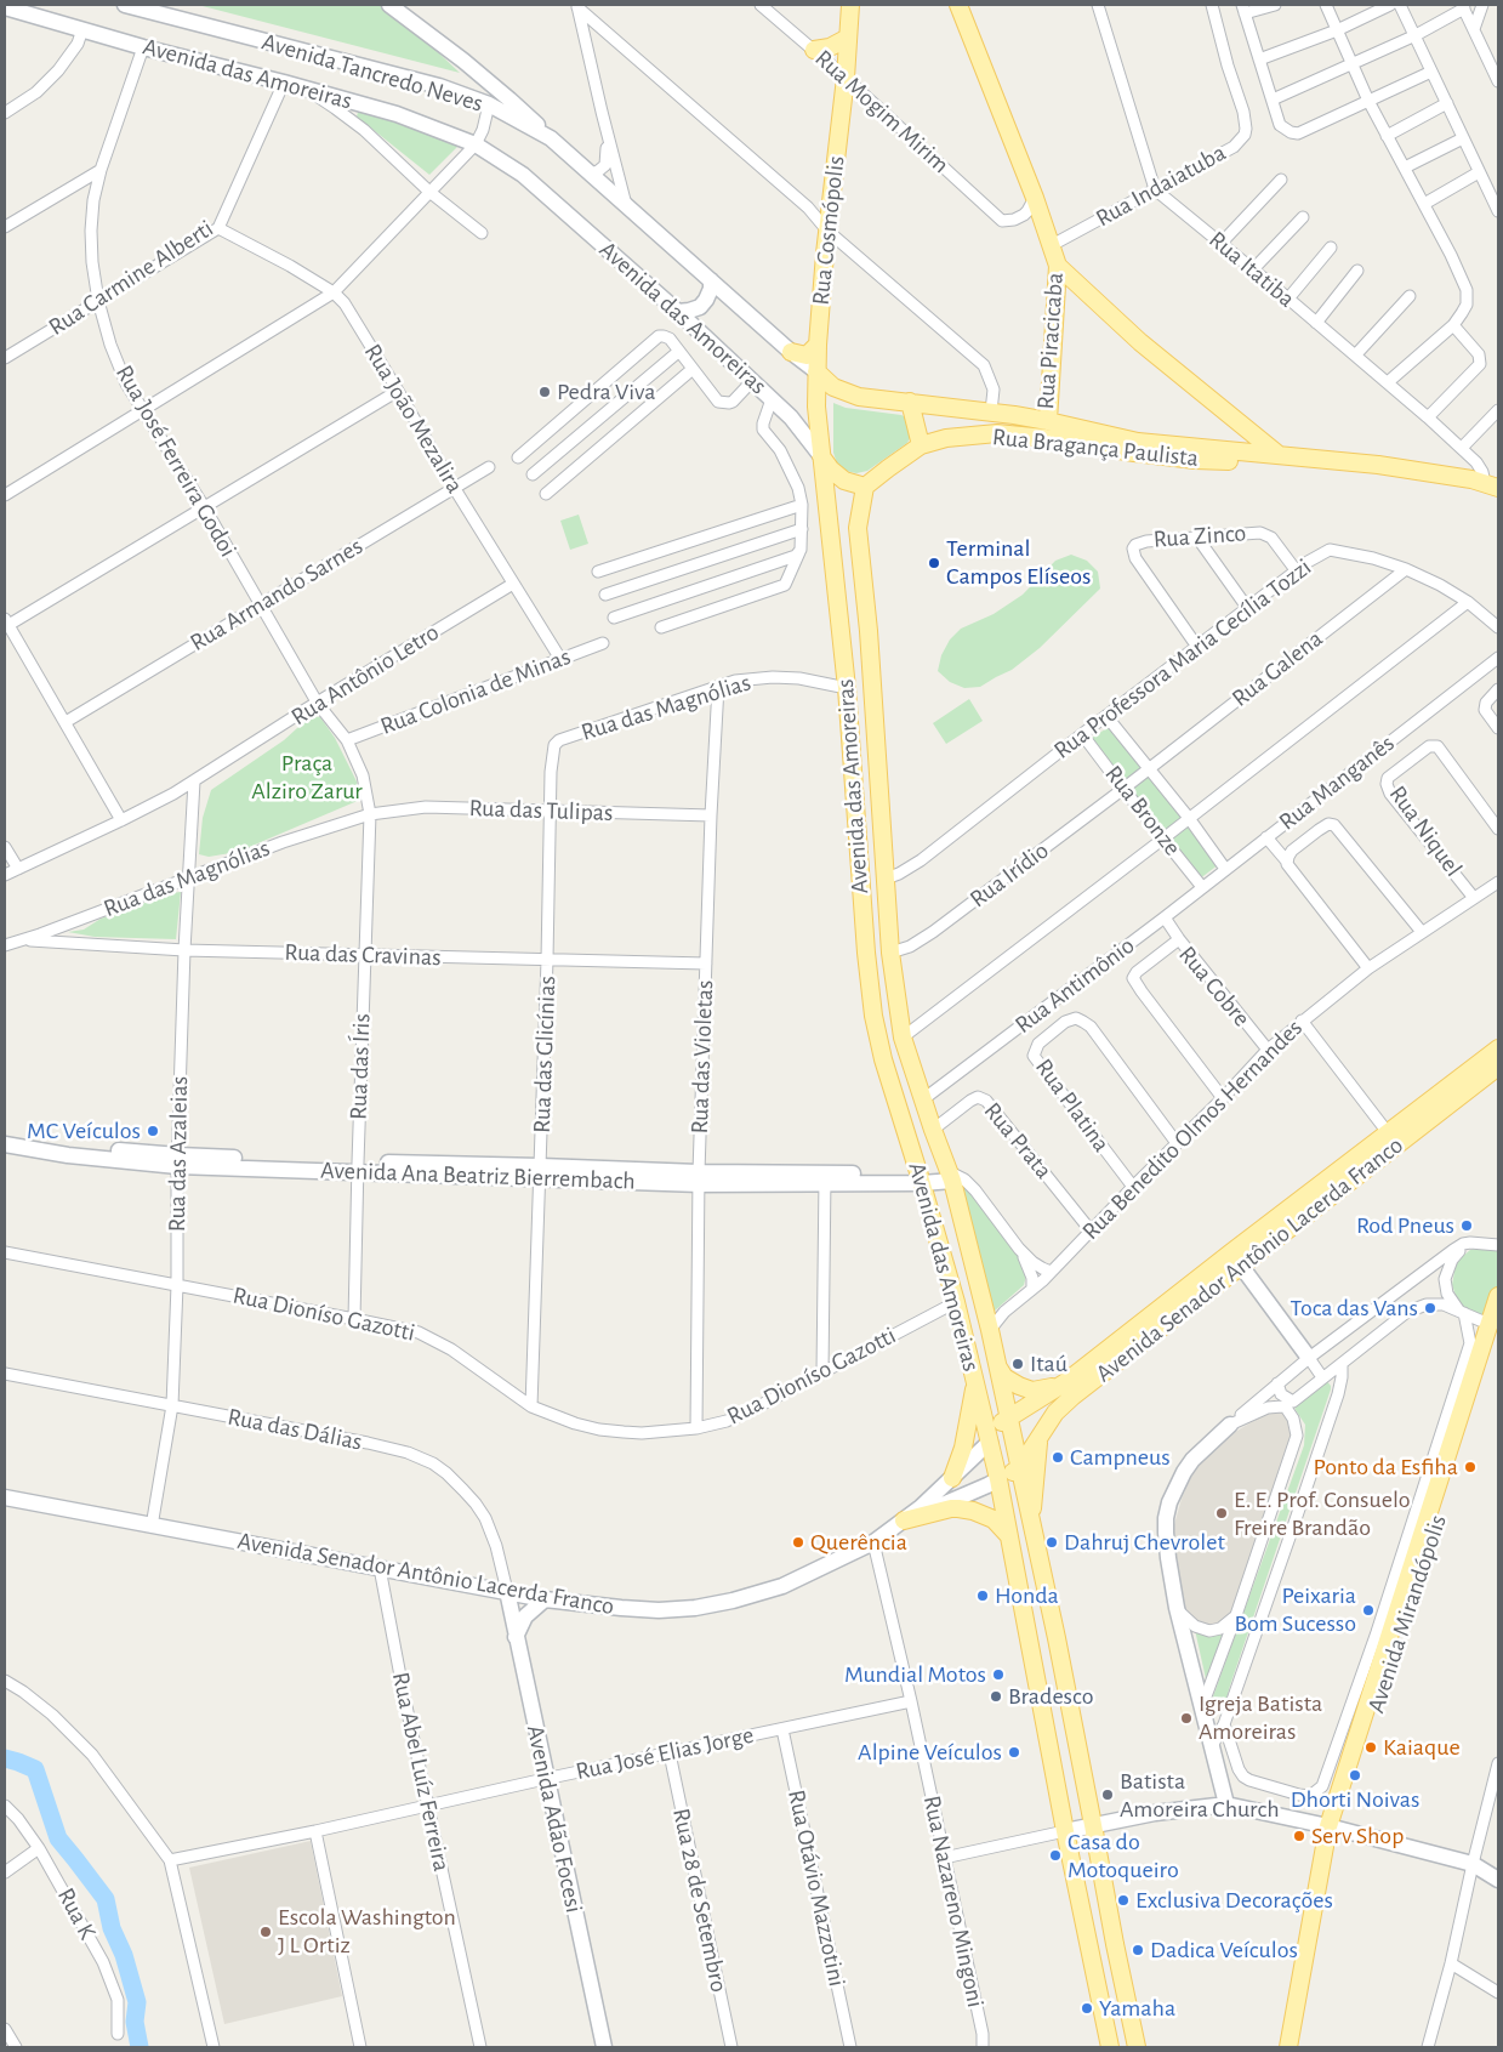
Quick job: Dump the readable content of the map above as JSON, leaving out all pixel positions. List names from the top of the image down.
{
  "streets": {
    "main road": [
      "Avenida das Amoreiras",
      "Rua Cosmópolis",
      "Rua Piracicaba",
      "Rua Bragança Paulista",
      "Avenida Senador Antônio Lacerda Franco",
      "Avenida Mirandópolis"
    ],
    "street": [
      "Avenida Tancredo Neves",
      "Rua Mogim Mirim",
      "Rua Indaiatuba",
      "Rua Itatiba",
      "Rua Carmine Alberti",
      "Rua João Mezalira",
      "Rua José Ferreira Godoi",
      "Rua Zinco",
      "Rua Armando Sarnes",
      "Rua Professora Maria Cecília Tozzi",
      "Rua Galena",
      "Rua Antônio Letro",
      "Rua Colonia de Minas",
      "Rua das Magnólias",
      "Rua Manganês",
      "Rua das Tulipas",
      "Rua Bronze",
      "Rua Niquel",
      "Rua Irídio",
      "Rua das Cravinas",
      "Rua Antimônio",
      "Rua Cobre",
      "Rua das Glicínias",
      "Rua das Violetas",
      "Rua das Íris",
      "Rua Platina",
      "Rua Benedito Olmos Hernandes",
      "Rua Prata",
      "Rua das Azaleias",
      "Avenida Ana Beatriz Bierrembach",
      "Rua Dioníso Gazotti",
      "Rua das Dálias",
      "Rua José Elias Jorge",
      "Rua Abel Luíz Ferreira",
      "Avenida Adão Focesi",
      "Rua Otávio Mazzotini",
      "Rua 28 de Setembro",
      "Rua Nazareno Mingoni",
      "Rua K"
    ]
  },
  "crossings": [
    ["Avenida Tancredo Neves", "Rua Cosmópolis"],
    ["Avenida Tancredo Neves", "Rua Piracicaba"],
    ["Avenida das Amoreiras", "Rua Cosmópolis"],
    ["Avenida das Amoreiras", "Rua Carmine Alberti"],
    ["Avenida das Amoreiras", "Rua Bragança Paulista"],
    ["Avenida das Amoreiras", "Rua José Ferreira Godoi"],
    ["Avenida das Amoreiras", "Rua Professora Maria Cecília Tozzi"],
    ["Avenida das Amoreiras", "Rua das Magnólias"],
    ["Avenida das Amoreiras", "Rua Irídio"],
    ["Avenida das Amoreiras", "Rua Antimônio"],
    ["Avenida das Amoreiras", "Rua Benedito Olmos Hernandes"],
    ["Avenida das Amoreiras", "Rua Prata"],
    ["Avenida das Amoreiras", "Avenida Ana Beatriz Bierrembach"],
    ["Avenida das Amoreiras", "Avenida Senador Antônio Lacerda Franco"],
    ["Avenida das Amoreiras", "Rua Dioníso Gazotti"],
    ["Rua Mogim Mirim", "Rua Cosmópolis"],
    ["Rua Mogim Mirim", "Rua Piracicaba"],
    ["Rua Indaiatuba", "Rua Itatiba"],
    ["Rua Indaiatuba", "Rua Piracicaba"],
    ["Rua Cosmópolis", "Rua Piracicaba"],
    ["Rua Itatiba", "Rua Bragança Paulista"],
    ["Rua Carmine Alberti", "Rua João Mezalira"],
    ["Rua Carmine Alberti", "Rua José Ferreira Godoi"],
    ["Rua Piracicaba", "Rua Bragança Paulista"],
    ["Rua João Mezalira", "Rua Armando Sarnes"],
    ["Rua João Mezalira", "Rua Antônio Letro"],
    ["Rua João Mezalira", "Rua Colonia de Minas"],
    ["Rua José Ferreira Godoi", "Rua Armando Sarnes"],
    ["Rua José Ferreira Godoi", "Rua Antônio Letro"],
    ["Rua José Ferreira Godoi", "Rua Colonia de Minas"],
    ["Rua José Ferreira Godoi", "Rua das Magnólias"],
    ["Rua José Ferreira Godoi", "Rua das Tulipas"],
    ["Rua José Ferreira Godoi", "Rua das Íris"],
    ["Rua Zinco", "Rua Professora Maria Cecília Tozzi"],
    ["Rua Professora Maria Cecília Tozzi", "Rua Galena"],
    ["Rua Professora Maria Cecília Tozzi", "Rua Bronze"],
    ["Rua Galena", "Rua Bronze"],
    ["Rua Galena", "Rua Irídio"],
    ["Rua Antônio Letro", "Rua das Azaleias"],
    ["Rua das Magnólias", "Rua das Tulipas"],
    ["Rua das Magnólias", "Rua das Cravinas"],
    ["Rua das Magnólias", "Rua das Glicínias"],
    ["Rua das Magnólias", "Rua das Violetas"],
    ["Rua das Magnólias", "Rua das Íris"],
    ["Rua das Magnólias", "Rua das Azaleias"],
    ["Rua Manganês", "Rua Antimônio"],
    ["Rua das Tulipas", "Rua das Glicínias"],
    ["Rua das Tulipas", "Rua das Violetas"],
    ["Rua das Tulipas", "Rua das Íris"],
    ["Rua Bronze", "Rua Irídio"],
    ["Rua Bronze", "Rua Antimônio"],
    ["Rua Niquel", "Rua Benedito Olmos Hernandes"],
    ["Rua das Cravinas", "Rua das Glicínias"],
    ["Rua das Cravinas", "Rua das Violetas"],
    ["Rua das Cravinas", "Rua das Íris"],
    ["Rua das Cravinas", "Rua das Azaleias"],
    ["Rua Cobre", "Rua Benedito Olmos Hernandes"],
    ["Rua das Glicínias", "Avenida Ana Beatriz Bierrembach"],
    ["Rua das Glicínias", "Rua Dioníso Gazotti"],
    ["Rua das Violetas", "Avenida Ana Beatriz Bierrembach"],
    ["Rua das Violetas", "Rua Dioníso Gazotti"],
    ["Rua das Íris", "Avenida Ana Beatriz Bierrembach"],
    ["Rua das Íris", "Rua Dioníso Gazotti"],
    ["Rua Platina", "Rua Benedito Olmos Hernandes"],
    ["Rua Benedito Olmos Hernandes", "Rua Prata"],
    ["Rua das Azaleias", "Avenida Ana Beatriz Bierrembach"],
    ["Rua das Azaleias", "Avenida Senador Antônio Lacerda Franco"],
    ["Rua das Azaleias", "Rua Dioníso Gazotti"],
    ["Rua das Azaleias", "Rua das Dálias"],
    ["Avenida Senador Antônio Lacerda Franco", "Rua das Dálias"],
    ["Avenida Senador Antônio Lacerda Franco", "Rua Abel Luíz Ferreira"],
    ["Avenida Senador Antônio Lacerda Franco", "Avenida Adão Focesi"],
    ["Avenida Senador Antônio Lacerda Franco", "Rua Nazareno Mingoni"],
    ["Rua das Dálias", "Avenida Adão Focesi"],
    ["Rua José Elias Jorge", "Rua Abel Luíz Ferreira"],
    ["Rua José Elias Jorge", "Avenida Adão Focesi"],
    ["Rua José Elias Jorge", "Rua Otávio Mazzotini"],
    ["Rua José Elias Jorge", "Rua 28 de Setembro"],
    ["Rua José Elias Jorge", "Rua Nazareno Mingoni"]
  ],
  "parks": ["Praça Alziro Zarur"],
  "places": [
    "Pedra Viva",
    "Terminal Campos Elíseos",
    "MC Veículos",
    "Rod Pneus",
    "Toca das Vans",
    "Itaú",
    "Campneus",
    "Ponto da Esfiha",
    "E. E. Prof. Consuelo Freire Brandão",
    "Querência",
    "Dahruj Chevrolet",
    "Honda",
    "Peixaria Bom Sucesso",
    "Mundial Motos",
    "Bradesco",
    "Igreja Batista Amoreiras",
    "Kaiaque",
    "Alpine Veículos",
    "Dhorti Noivas",
    "Batista Amoreira Church",
    "Serv Shop",
    "Casa do Motoqueiro",
    "Exclusiva Decorações",
    "Escola Washington J L Ortiz",
    "Dadica Veículos",
    "Yamaha"
  ]
}
